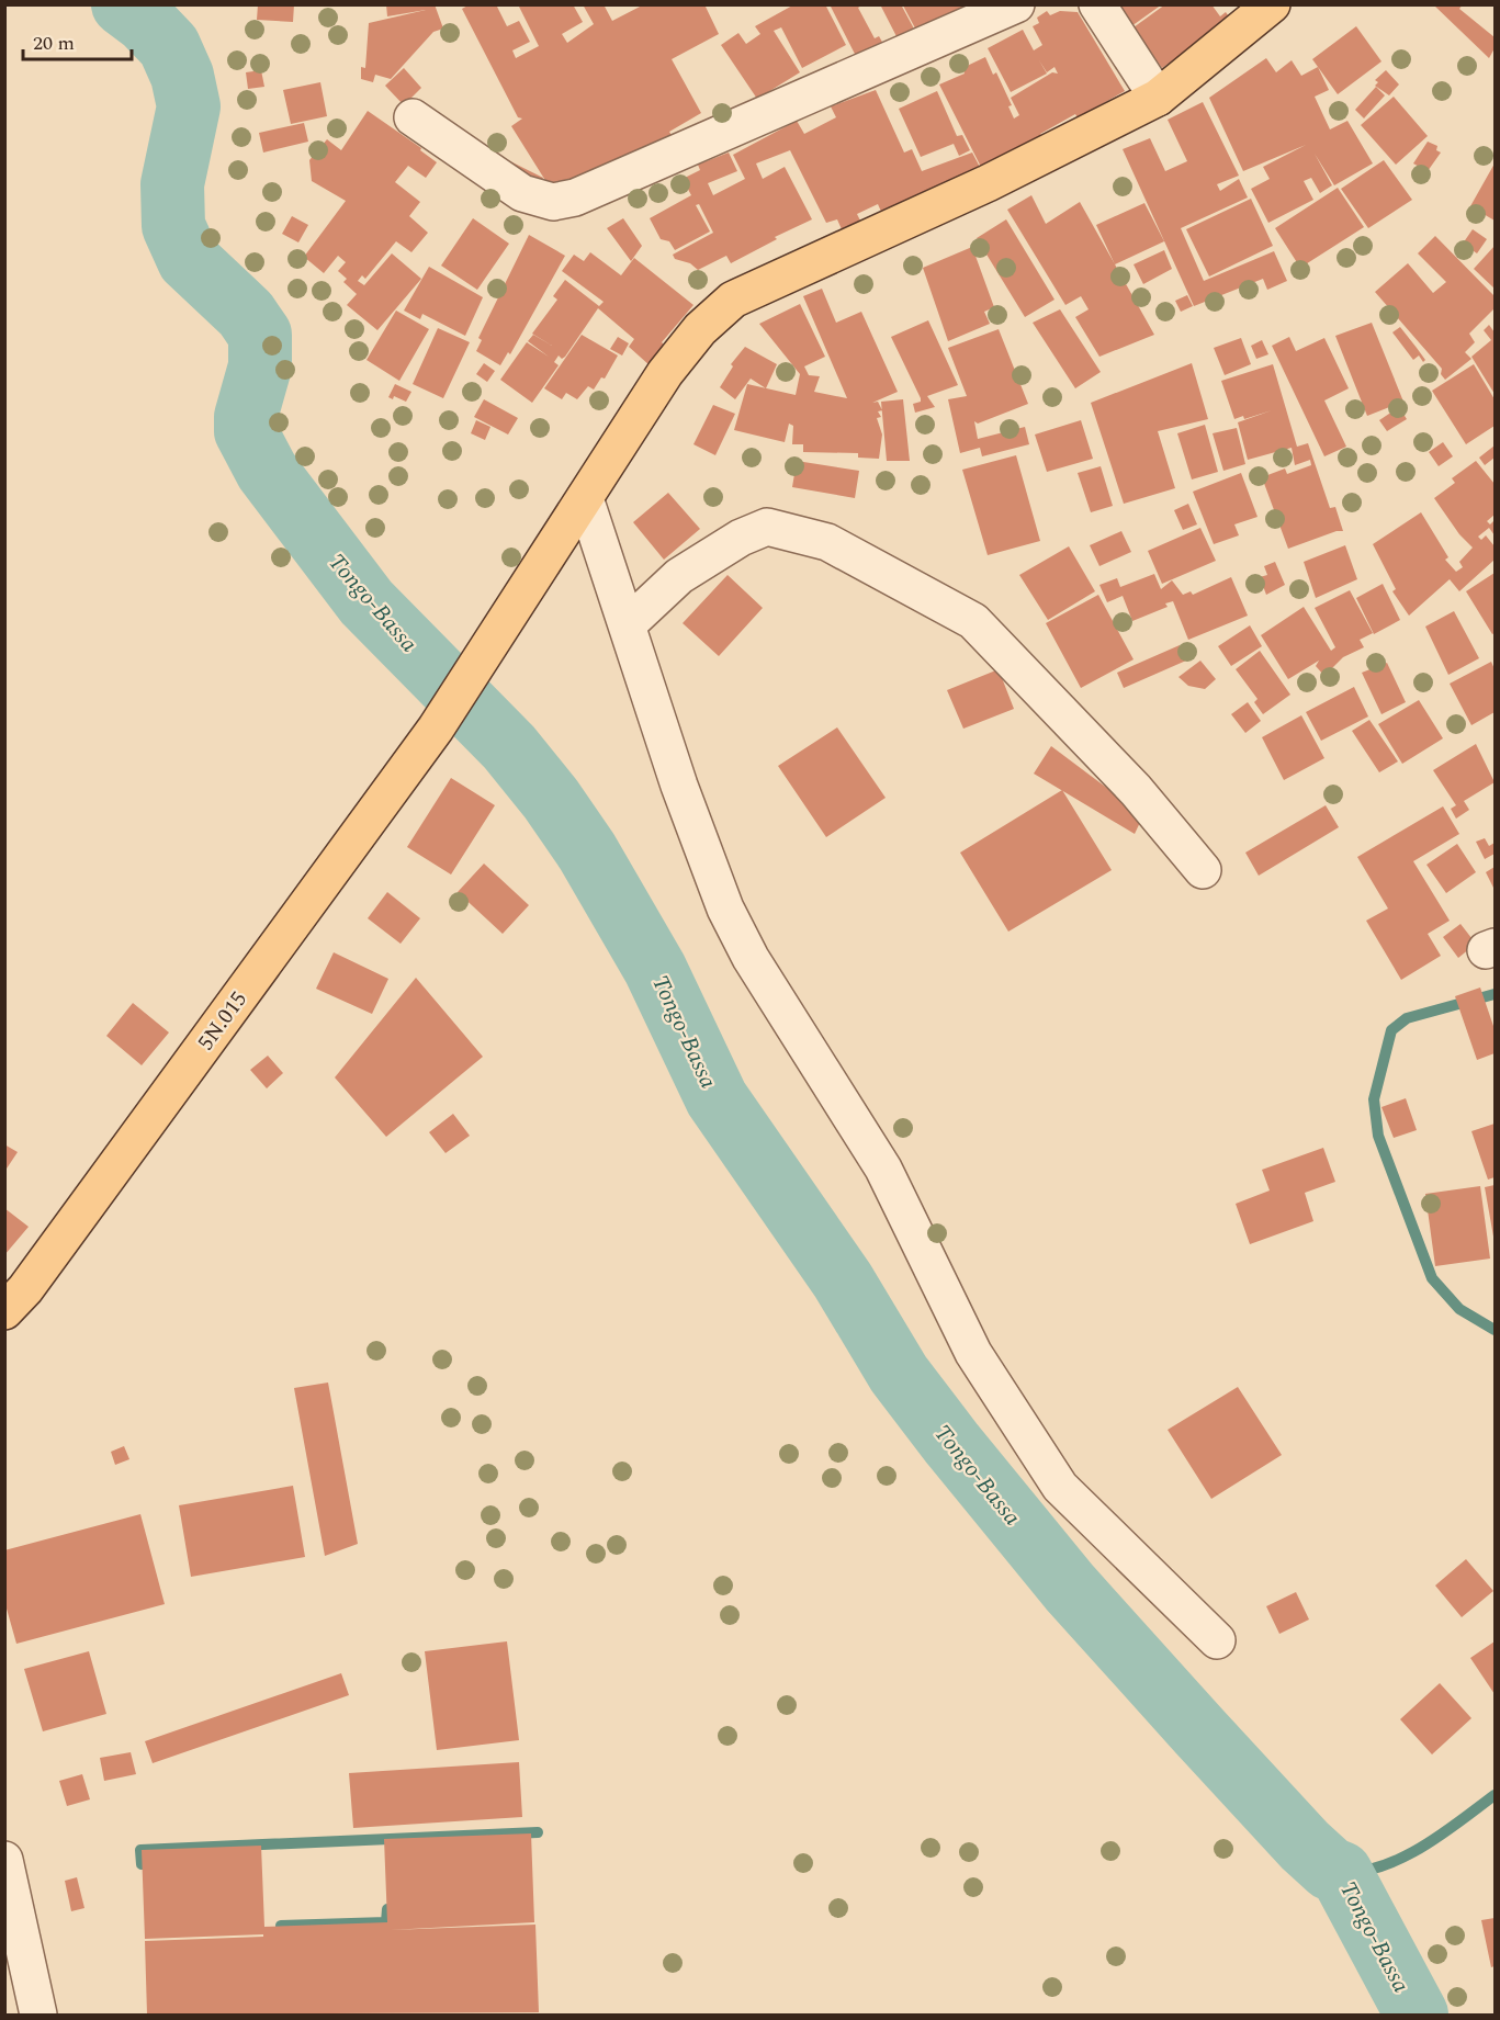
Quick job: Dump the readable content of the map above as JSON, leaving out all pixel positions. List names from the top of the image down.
{
  "streets": {
    "main road": ["5N.015"]
  },
  "water": ["Tongo-Bassa"],
  "scale_bar": "20 m"
}
